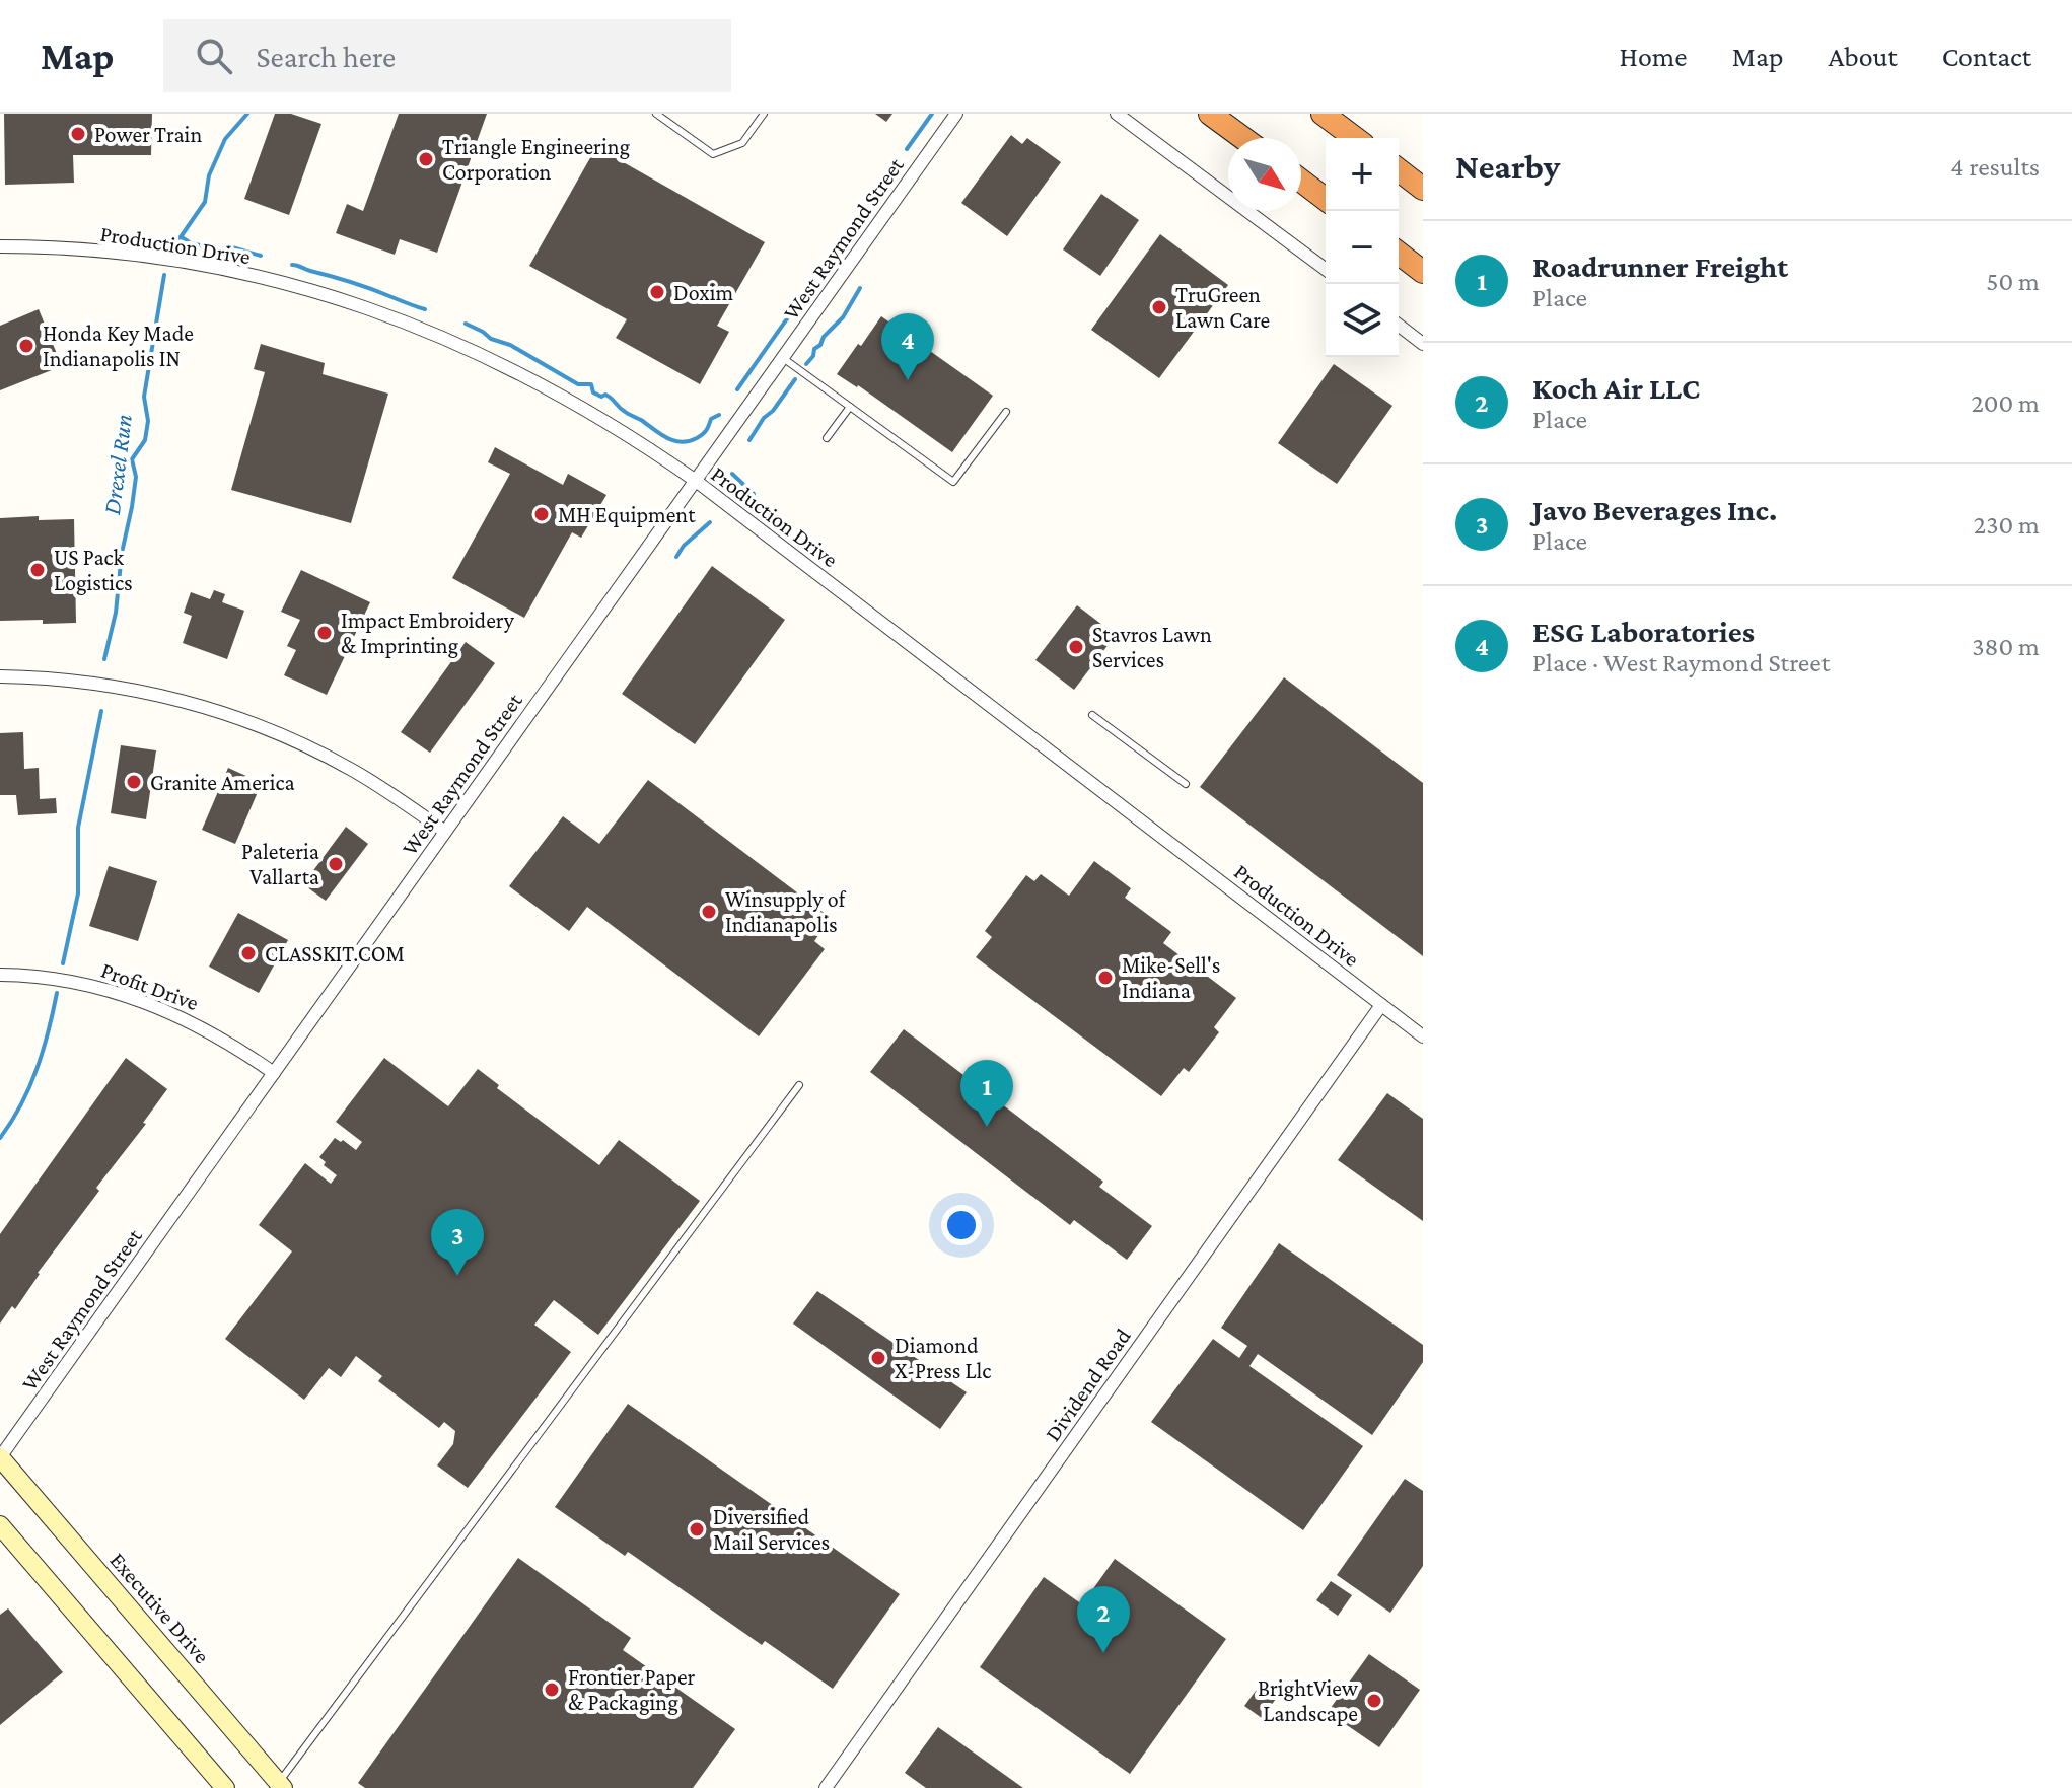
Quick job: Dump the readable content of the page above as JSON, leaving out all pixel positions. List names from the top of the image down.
{
  "streets": {
    "street": [
      "West Raymond Street",
      "Production Drive",
      "Profit Drive",
      "Dividend Road",
      "Executive Drive"
    ]
  },
  "crossings": [
    ["West Raymond Street", "Production Drive"],
    ["West Raymond Street", "Profit Drive"],
    ["West Raymond Street", "Executive Drive"],
    ["Production Drive", "Dividend Road"]
  ],
  "water": ["Drexel Run"],
  "places": [
    "Power Train",
    "Triangle Engineering Corporation",
    "Doxim",
    "TruGreen Lawn Care",
    "Honda Key Made Indianapolis IN",
    "MH Equipment",
    "US Pack Logistics",
    "Impact Embroidery & Imprinting",
    "Stavros Lawn Services",
    "Granite America",
    "Paleteria Vallarta",
    "Winsupply of Indianapolis",
    "CLASSKIT.COM",
    "Mike-Sell's Indiana",
    "Diamond X-Press Llc",
    "Diversified Mail Services",
    "Frontier Paper & Packaging",
    "BrightView Landscape"
  ],
  "north": "bottom right",
  "page": {
    "header": "Map",
    "search": "Search here",
    "nav": [
      "Home",
      "Map",
      "About",
      "Contact"
    ],
    "heading": ["Nearby", "4 results"],
    "map_buttons": ["+", "−"],
    "list": [
      {
        "mark": "1",
        "name": "Roadrunner Freight",
        "note": "Place",
        "value": "50 m"
      },
      {
        "mark": "2",
        "name": "Koch Air LLC",
        "note": "Place",
        "value": "200 m"
      },
      {
        "mark": "3",
        "name": "Javo Beverages Inc.",
        "note": "Place",
        "value": "230 m"
      },
      {
        "mark": "4",
        "name": "ESG Laboratories",
        "note": "Place · West Raymond Street",
        "value": "380 m"
      }
    ],
    "pins": [
      "4",
      "1",
      "3",
      "2"
    ]
  }
}
